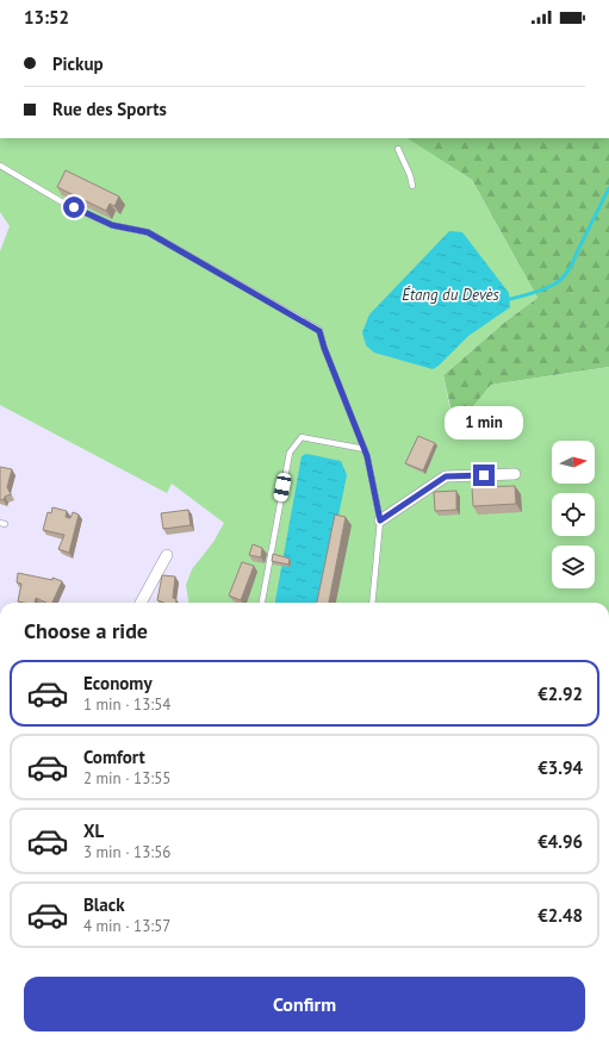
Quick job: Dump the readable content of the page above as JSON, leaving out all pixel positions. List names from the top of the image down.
{
  "water": ["Étang du Devès"],
  "north": "right",
  "page": {
    "status": "13:52",
    "banner": ["Pickup", "Rue des Sports"],
    "bubble": "1 min",
    "heading": "Choose a ride",
    "list": [
      {
        "name": "Economy",
        "note": "1 min · 13:54",
        "value": "€2.92"
      },
      {
        "name": "Comfort",
        "note": "2 min · 13:55",
        "value": "€3.94"
      },
      {
        "name": "XL",
        "note": "3 min · 13:56",
        "value": "€4.96"
      },
      {
        "name": "Black",
        "note": "4 min · 13:57",
        "value": "€2.48"
      }
    ],
    "buttons": "Confirm"
  }
}
